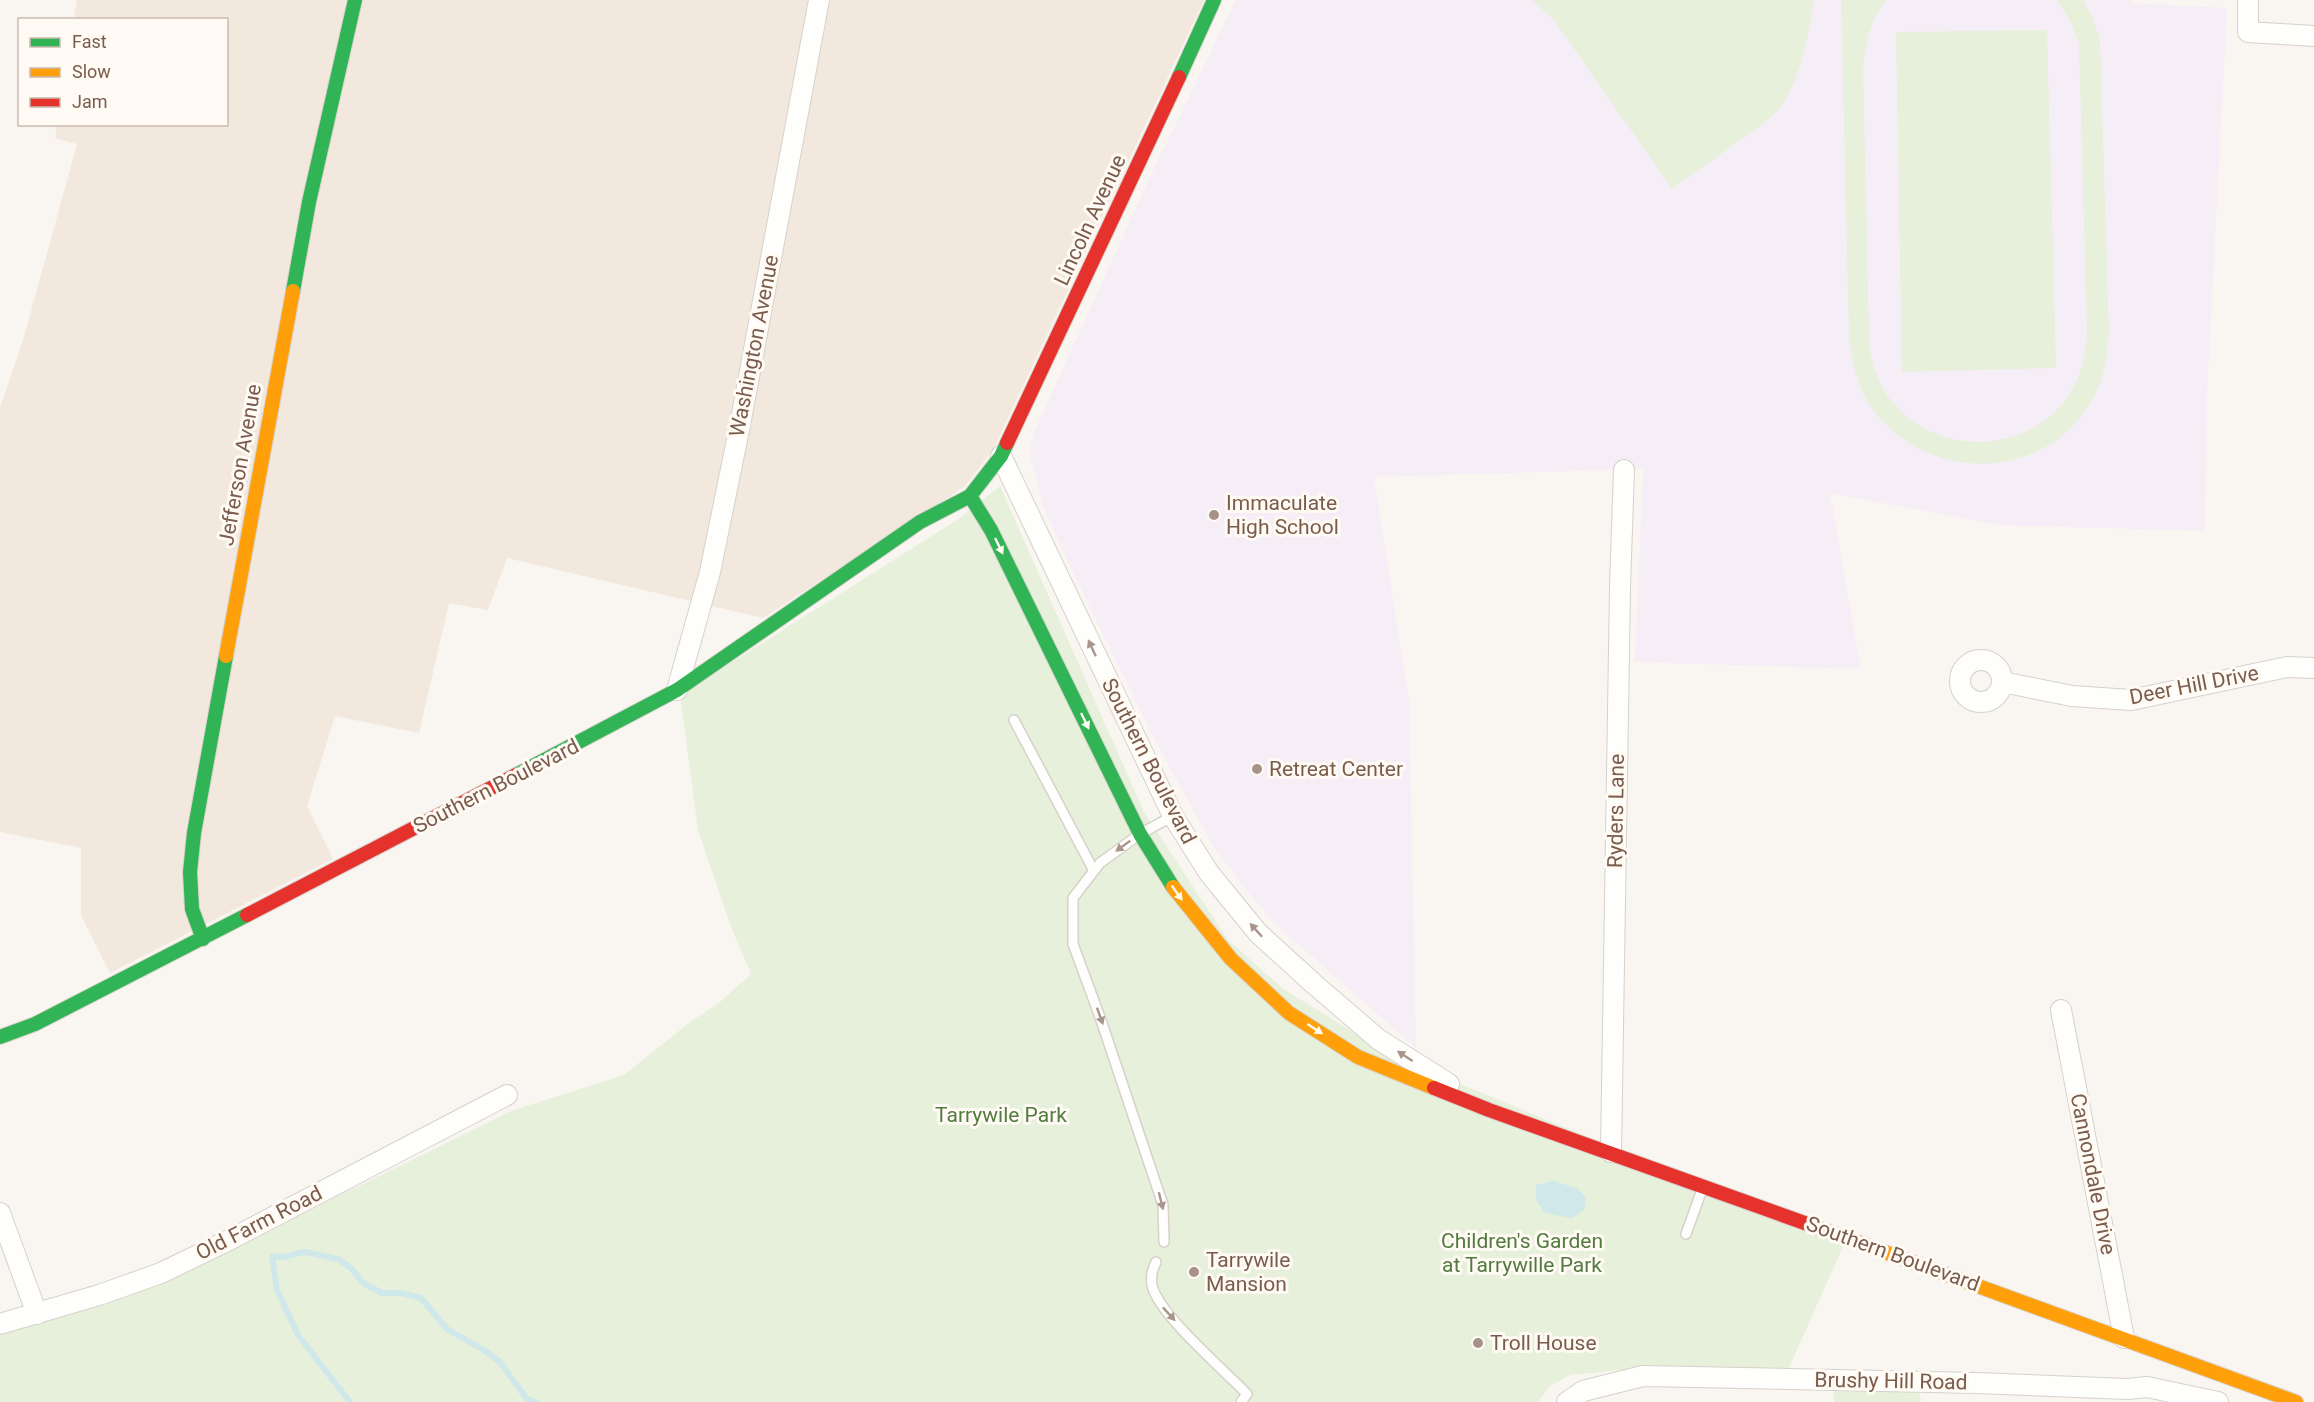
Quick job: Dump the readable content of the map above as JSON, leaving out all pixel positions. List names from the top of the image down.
{
  "streets": {
    "street": [
      "Lincoln Avenue",
      "Washington Avenue",
      "Jefferson Avenue",
      "Deer Hill Drive",
      "Southern Boulevard",
      "Ryders Lane",
      "Cannondale Drive",
      "Old Farm Road",
      "Brushy Hill Road"
    ]
  },
  "crossings": [
    ["Lincoln Avenue", "Southern Boulevard"],
    ["Washington Avenue", "Southern Boulevard"],
    ["Jefferson Avenue", "Southern Boulevard"],
    ["Southern Boulevard", "Ryders Lane"],
    ["Southern Boulevard", "Cannondale Drive"]
  ],
  "parks": ["Tarrywile Park", "Children's Garden at Tarrywille Park"],
  "places": [
    "Immaculate High School",
    "Retreat Center",
    "Tarrywile Mansion",
    "Troll House"
  ],
  "legend": ["Fast", "Slow", "Jam"]
}
